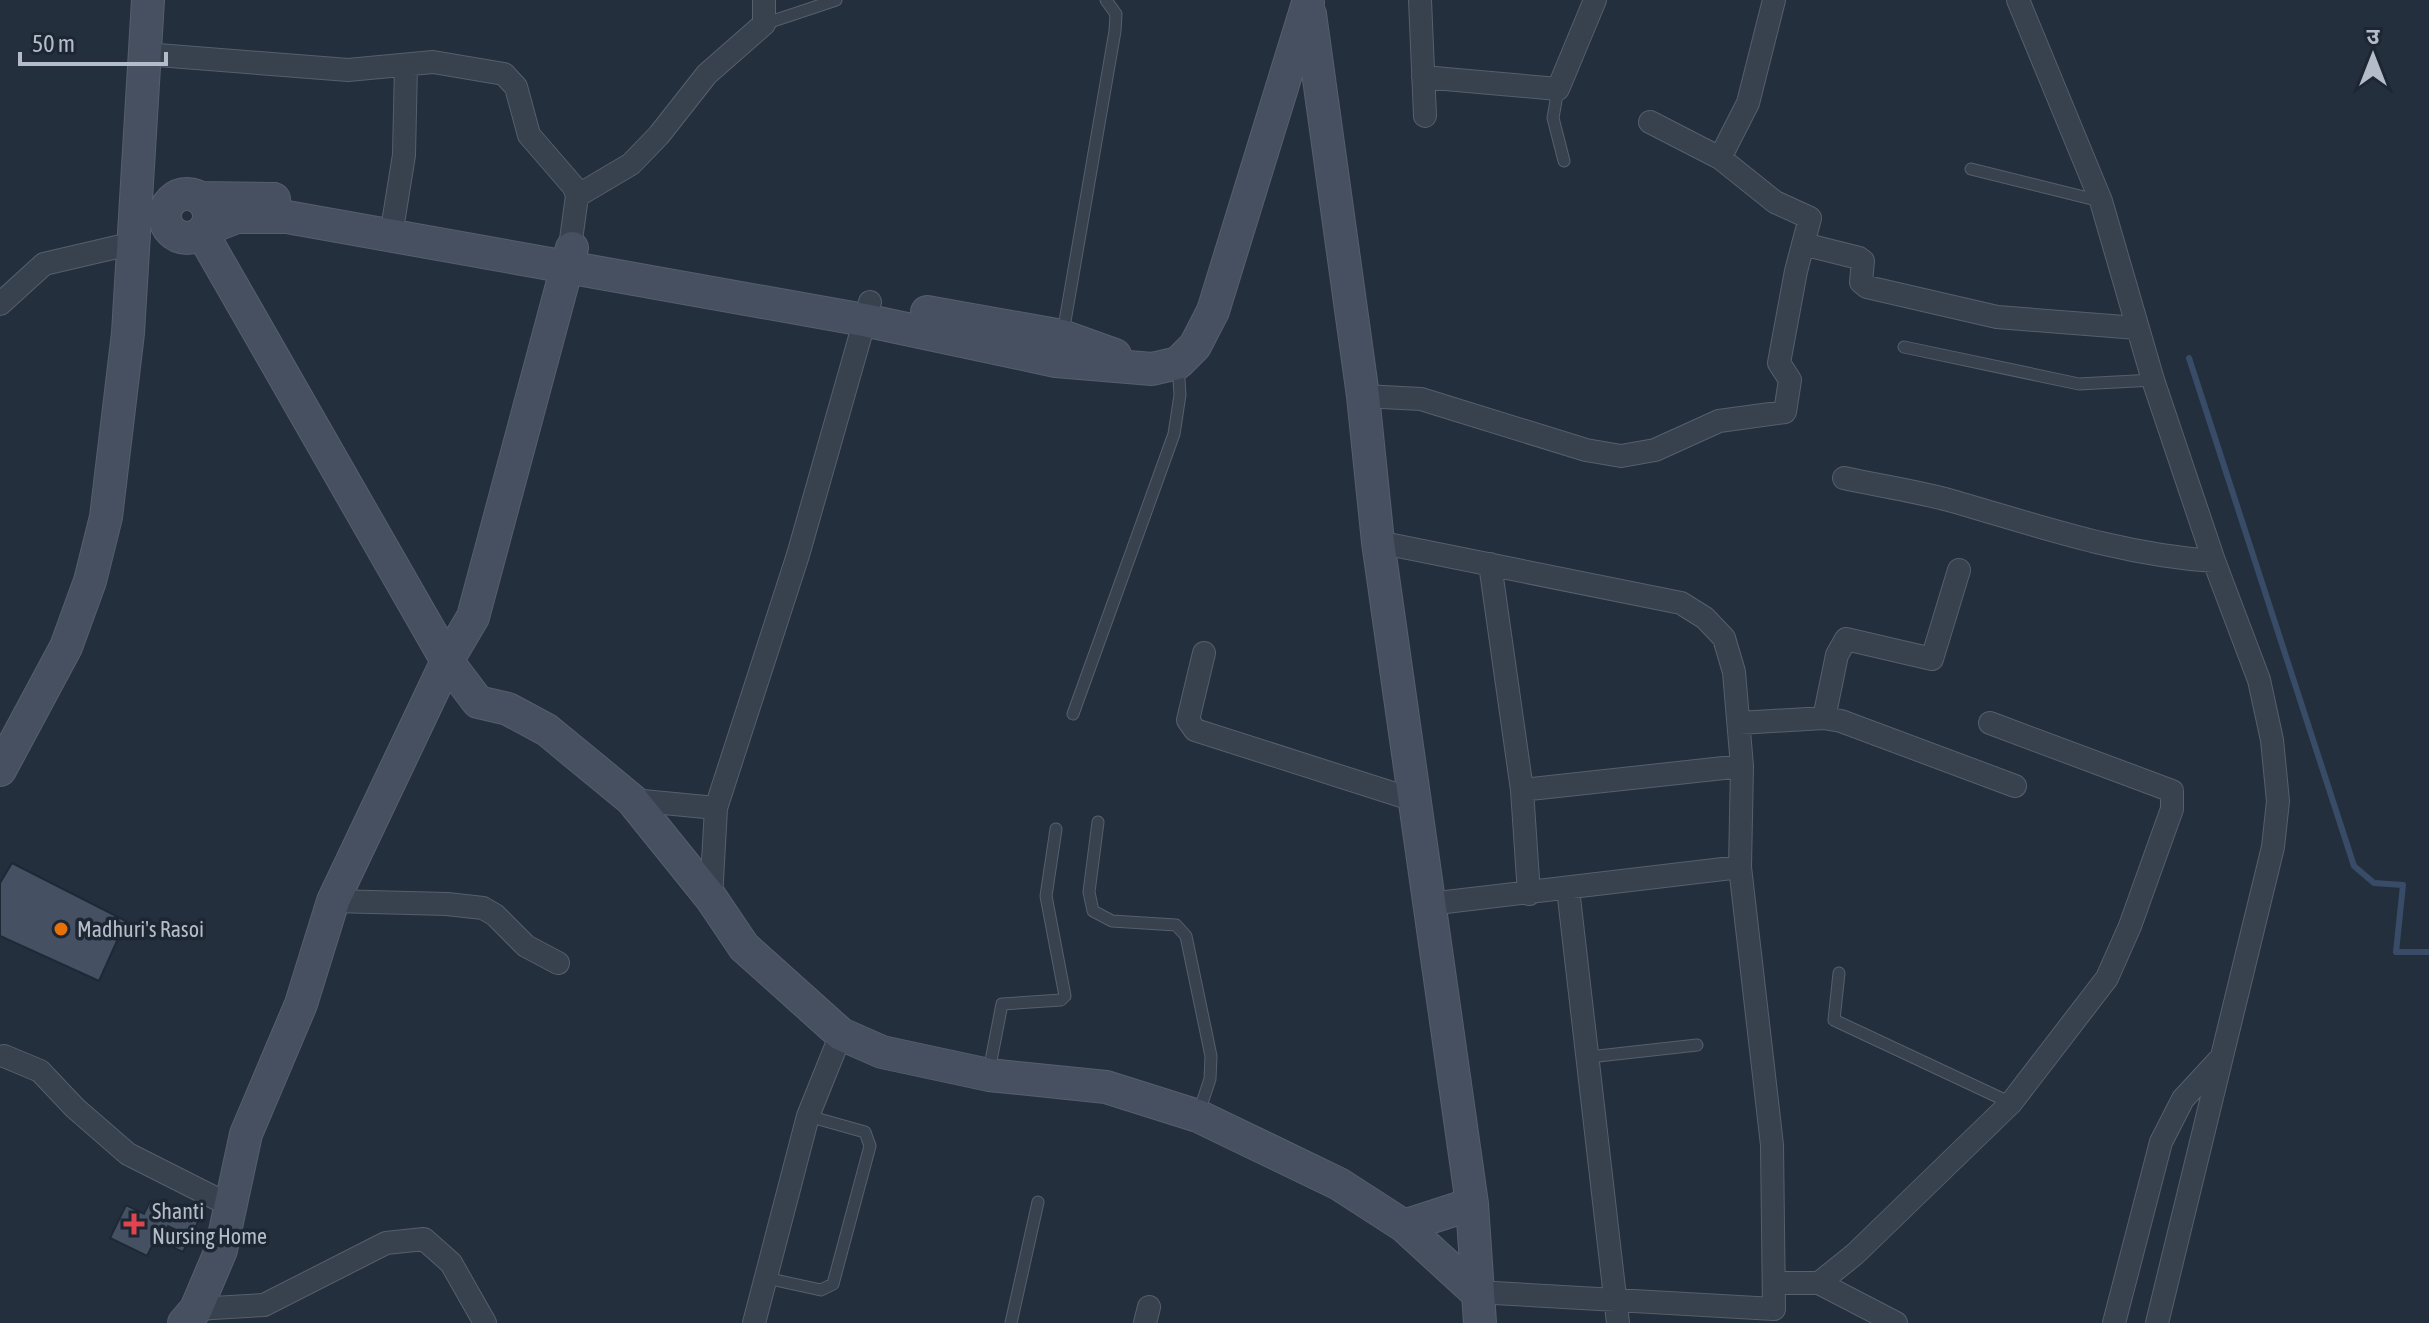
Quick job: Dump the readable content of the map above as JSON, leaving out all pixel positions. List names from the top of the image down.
{
  "places": {
    "other": ["Madhuri's Rasoi"],
    "health": ["Shanti Nursing Home"]
  },
  "scale_bar": "50 m",
  "north": "top"
}
